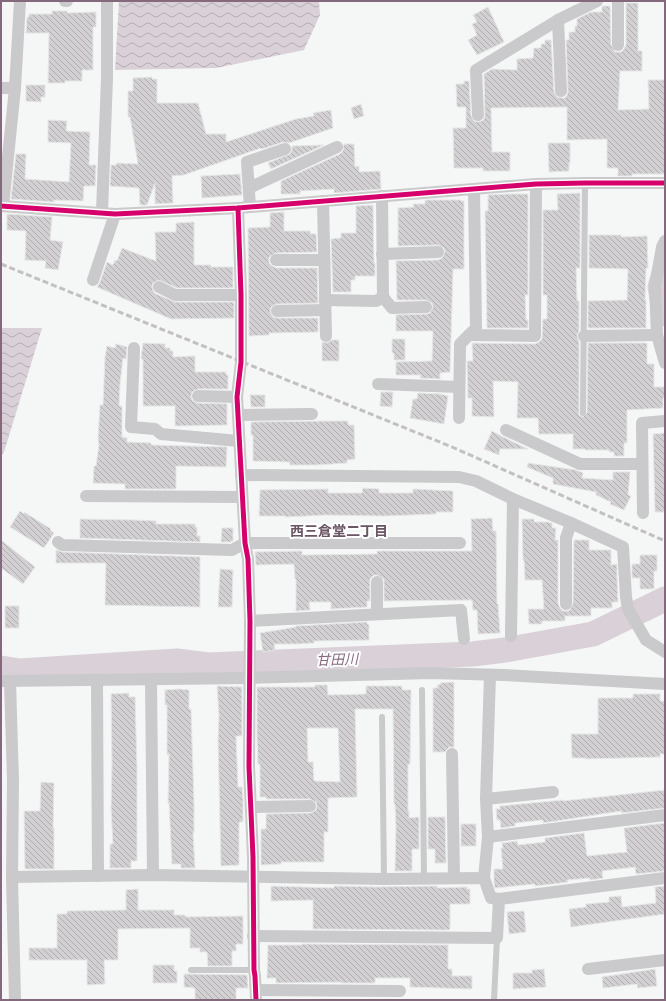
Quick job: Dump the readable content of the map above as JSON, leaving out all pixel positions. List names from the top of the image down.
{
  "districts": ["西三倉堂二丁目"],
  "water": ["甘田川"]
}
